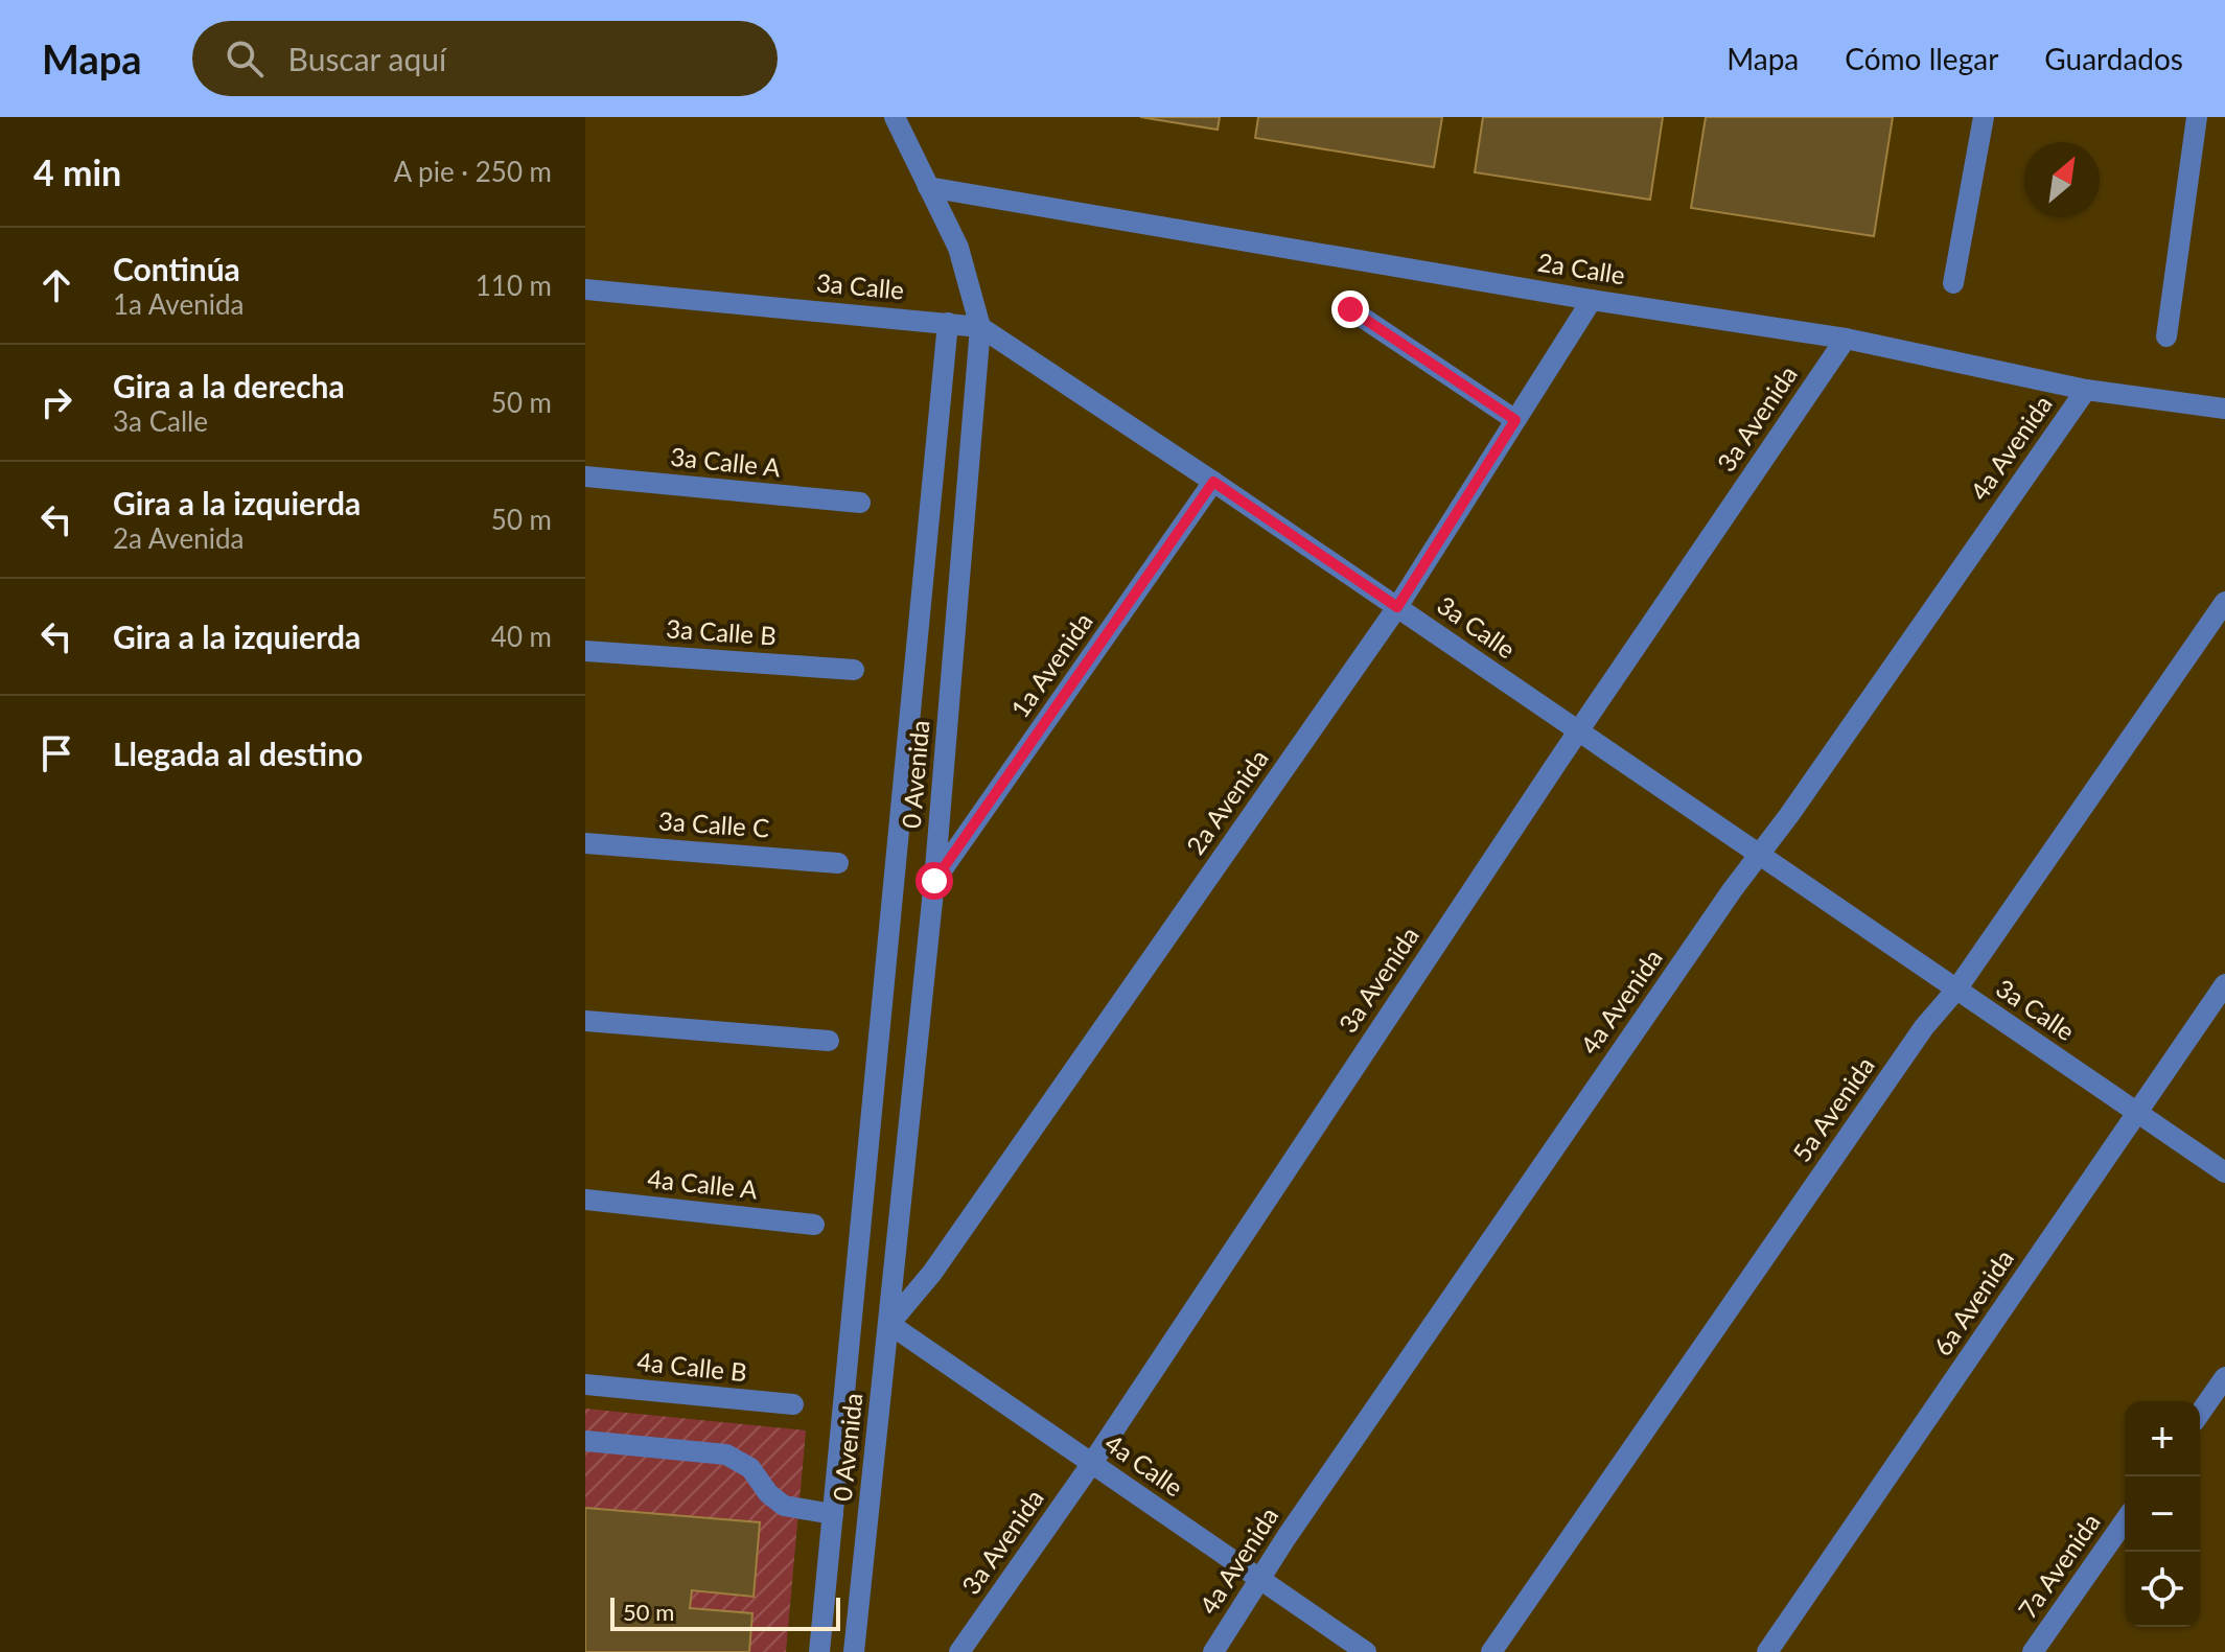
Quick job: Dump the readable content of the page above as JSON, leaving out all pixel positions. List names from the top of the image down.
{
  "streets": {
    "street": [
      "2a Calle",
      "3a Calle",
      "3a Avenida",
      "4a Avenida",
      "3a Calle A",
      "3a Calle B",
      "1a Avenida",
      "0 Avenida",
      "2a Avenida",
      "3a Calle C",
      "5a Avenida",
      "4a Calle A",
      "6a Avenida",
      "4a Calle B",
      "4a Calle",
      "7a Avenida"
    ]
  },
  "crossings": [
    ["2a Calle", "3a Avenida"],
    ["2a Calle", "4a Avenida"],
    ["2a Calle", "0 Avenida"],
    ["2a Calle", "2a Avenida"],
    ["3a Calle", "3a Avenida"],
    ["3a Calle", "4a Avenida"],
    ["3a Calle", "1a Avenida"],
    ["3a Calle", "0 Avenida"],
    ["3a Calle", "2a Avenida"],
    ["3a Calle", "5a Avenida"],
    ["3a Calle", "6a Avenida"],
    ["3a Avenida", "4a Calle"],
    ["4a Avenida", "4a Calle"],
    ["1a Avenida", "0 Avenida"],
    ["0 Avenida", "2a Avenida"],
    ["0 Avenida", "4a Calle"],
    ["2a Avenida", "4a Calle"]
  ],
  "scale_bar": "50 m",
  "north": "top right",
  "page": {
    "header": "Mapa",
    "search": "Buscar aquí",
    "nav": ["Mapa", "Cómo llegar", "Guardados"],
    "heading": ["4 min", "A pie · 250 m"],
    "list": [
      ["Continúa", "1a Avenida", "110 m"],
      ["Gira a la derecha", "3a Calle", "50 m"],
      ["Gira a la izquierda", "2a Avenida", "50 m"],
      ["Gira a la izquierda", "40 m"],
      "Llegada al destino"
    ],
    "map_buttons": ["+", "−"],
    "scale": "50 m"
  }
}
